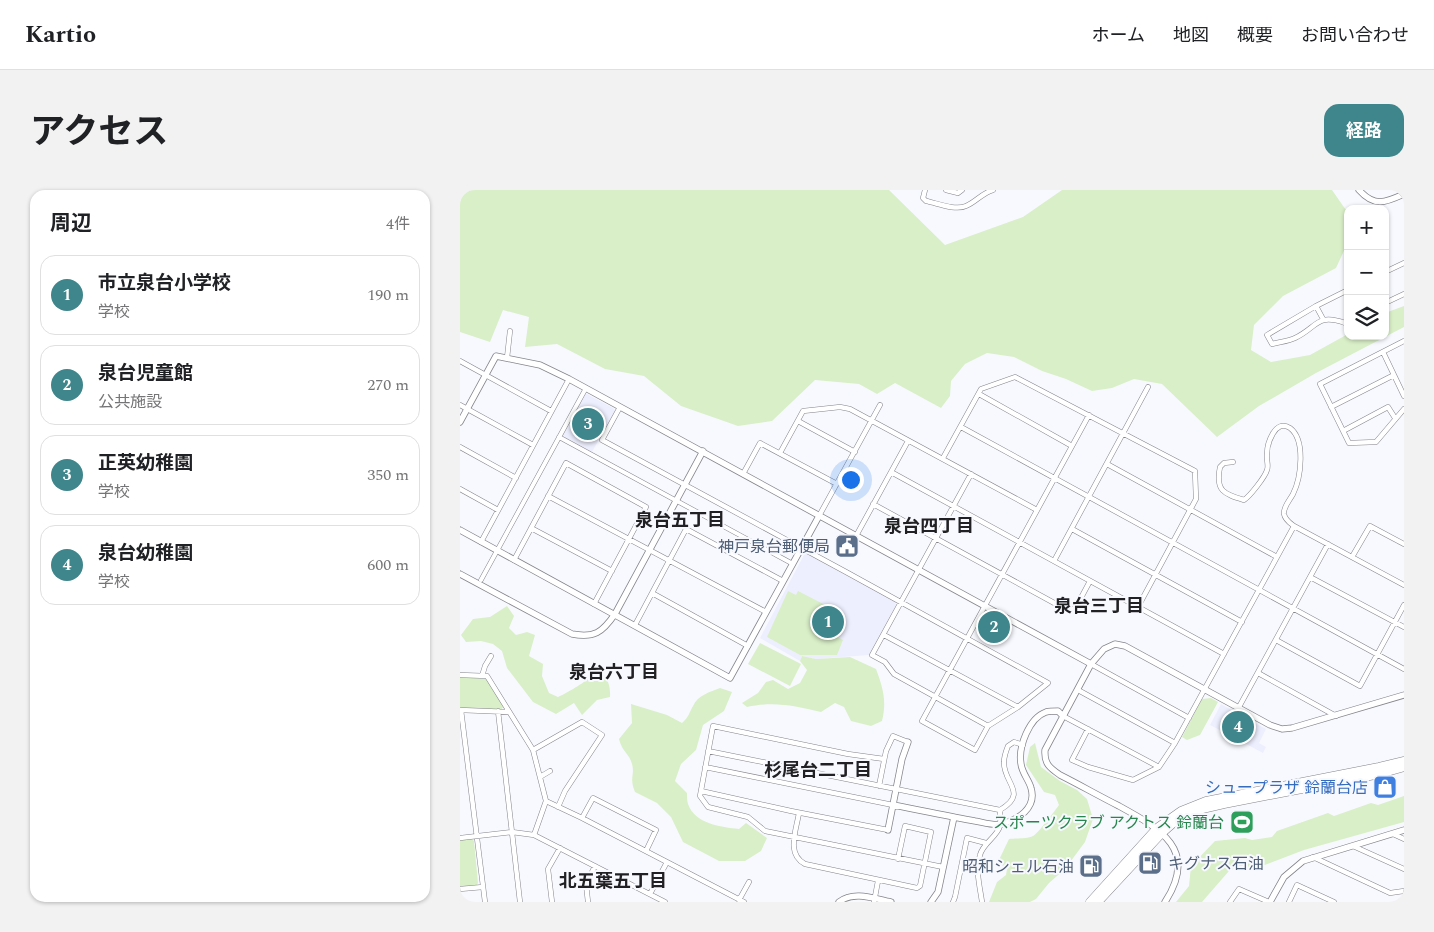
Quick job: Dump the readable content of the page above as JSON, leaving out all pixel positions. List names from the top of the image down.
{
  "districts": [
    "泉台五丁目",
    "泉台四丁目",
    "泉台三丁目",
    "泉台六丁目",
    "杉尾台二丁目",
    "北五葉五丁目"
  ],
  "places": {
    "public building": ["神戸泉台郵便局"],
    "shop": ["シュープラザ 鈴蘭台店"],
    "sports": ["スポーツクラブ アクトス 鈴蘭台"],
    "fuel station": ["キグナス石油", "昭和シェル石油"]
  },
  "page": {
    "header": "Kartio",
    "nav": [
      "ホーム",
      "地図",
      "概要",
      "お問い合わせ"
    ],
    "title": "アクセス",
    "buttons": "経路",
    "heading": ["周辺", "4件"],
    "map_buttons": ["+", "−"],
    "list": [
      {
        "mark": "1",
        "name": "市立泉台小学校",
        "note": "学校",
        "value": "190 m"
      },
      {
        "mark": "2",
        "name": "泉台児童館",
        "note": "公共施設",
        "value": "270 m"
      },
      {
        "mark": "3",
        "name": "正英幼稚園",
        "note": "学校",
        "value": "350 m"
      },
      {
        "mark": "4",
        "name": "泉台幼稚園",
        "note": "学校",
        "value": "600 m"
      }
    ],
    "pins": [
      "3",
      "1",
      "2",
      "4"
    ]
  }
}
